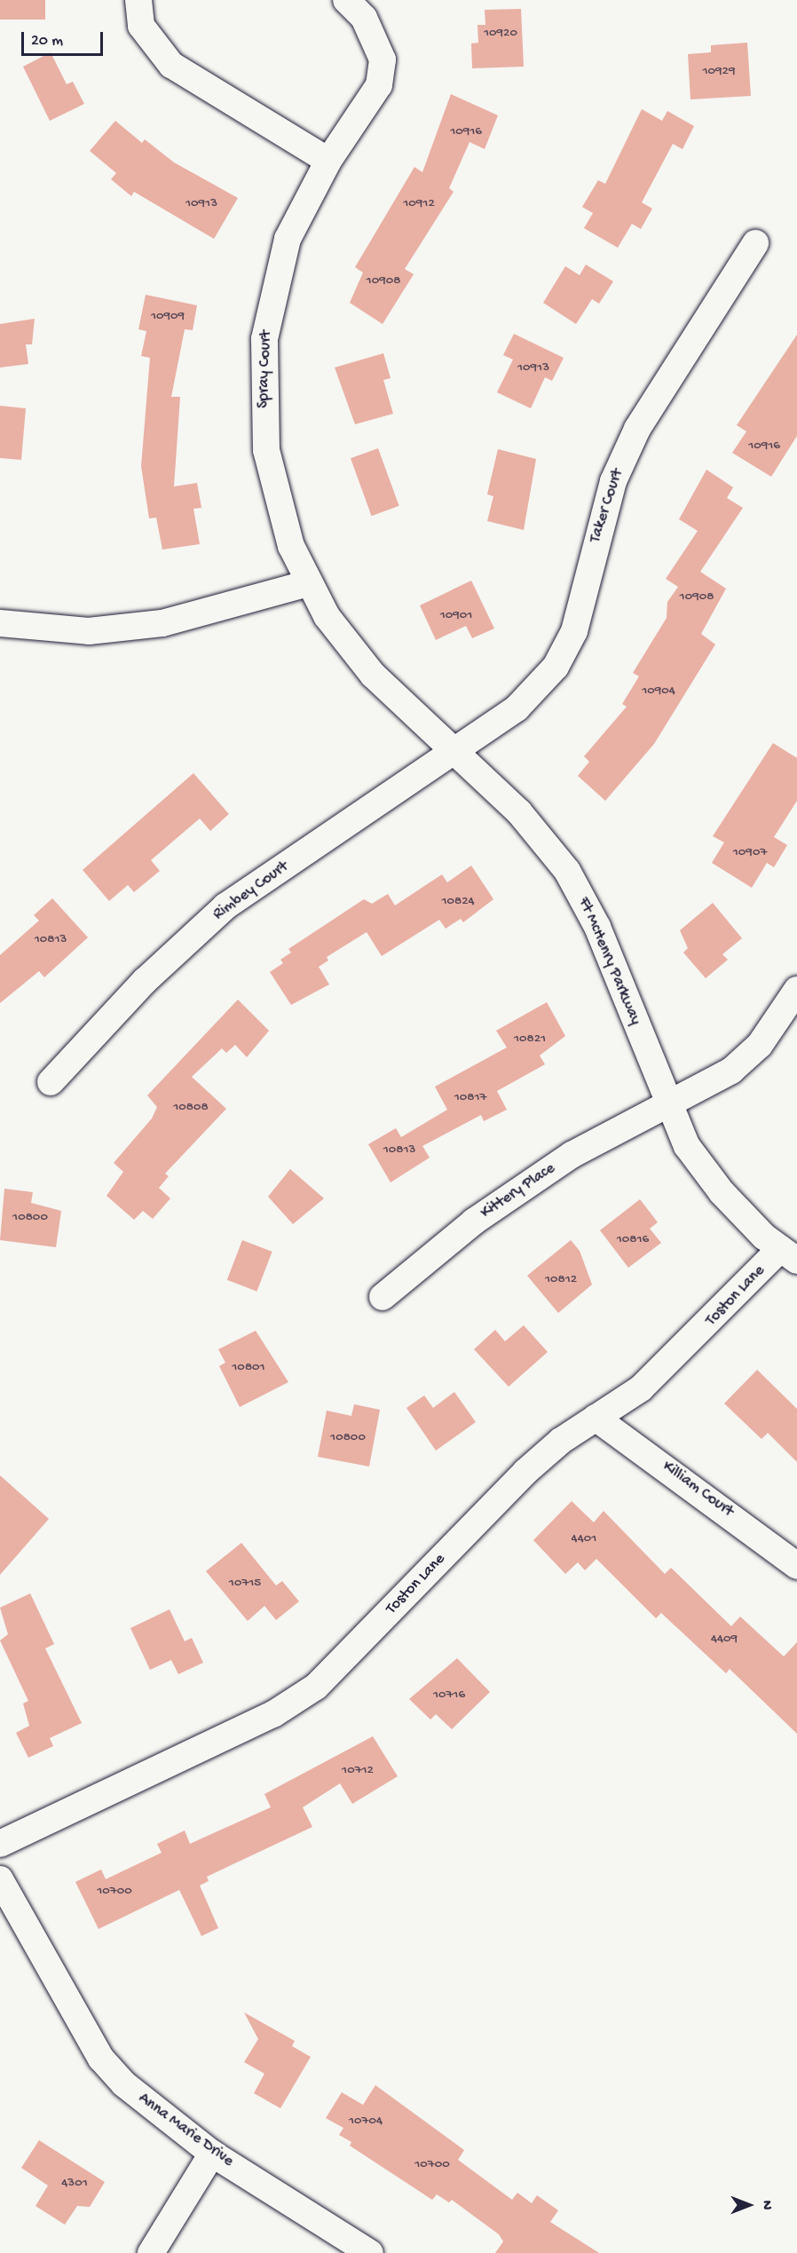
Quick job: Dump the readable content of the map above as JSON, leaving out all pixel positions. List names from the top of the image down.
{
  "streets": {
    "street": [
      "Spray Court",
      "Taker Court",
      "Rimbey Court",
      "Ft McHenry Parkway",
      "Kittery Place",
      "Toston Lane",
      "Killiam Court",
      "Anna Marie Drive"
    ]
  },
  "crossings": [
    ["Spray Court", "Ft McHenry Parkway"],
    ["Taker Court", "Rimbey Court"],
    ["Taker Court", "Ft McHenry Parkway"],
    ["Rimbey Court", "Ft McHenry Parkway"],
    ["Ft McHenry Parkway", "Kittery Place"],
    ["Ft McHenry Parkway", "Toston Lane"],
    ["Toston Lane", "Killiam Court"]
  ],
  "house_numbers": [
    "10920",
    "10929",
    "10916",
    "10913",
    "10912",
    "10908",
    "10909",
    "10913",
    "10916",
    "10908",
    "10901",
    "10904",
    "10907",
    "10824",
    "10813",
    "10821",
    "10817",
    "10808",
    "10813",
    "10800",
    "10816",
    "10812",
    "10801",
    "10800",
    "4401",
    "10715",
    "4409",
    "10716",
    "10712",
    "10700",
    "10704",
    "10700",
    "4301"
  ],
  "scale_bar": "20 m",
  "north": "right"
}
